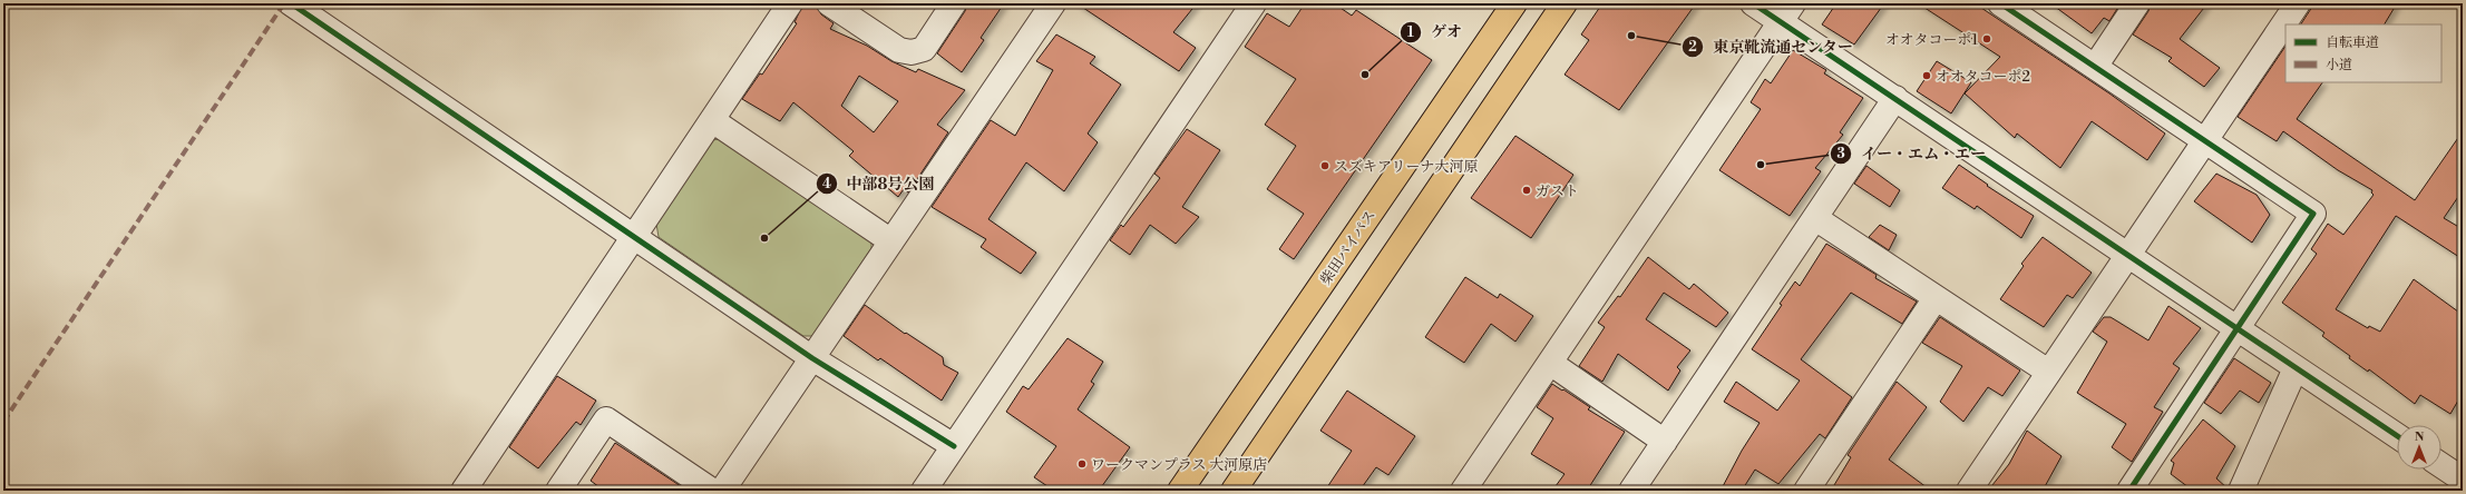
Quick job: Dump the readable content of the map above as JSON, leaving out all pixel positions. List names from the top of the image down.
{
  "streets": {
    "highway": ["柴田バイパス"]
  },
  "places": [
    "東京靴流通センター",
    "オオタコーポ1",
    "ゲオ",
    "オオタコーポ2",
    "イー・エム・エー",
    "スズキアリーナ大河原",
    "ガスト",
    "中部8号公園",
    "ワークマンプラス 大河原店"
  ],
  "legend": ["自転車道", "小道"],
  "north": "top"
}
